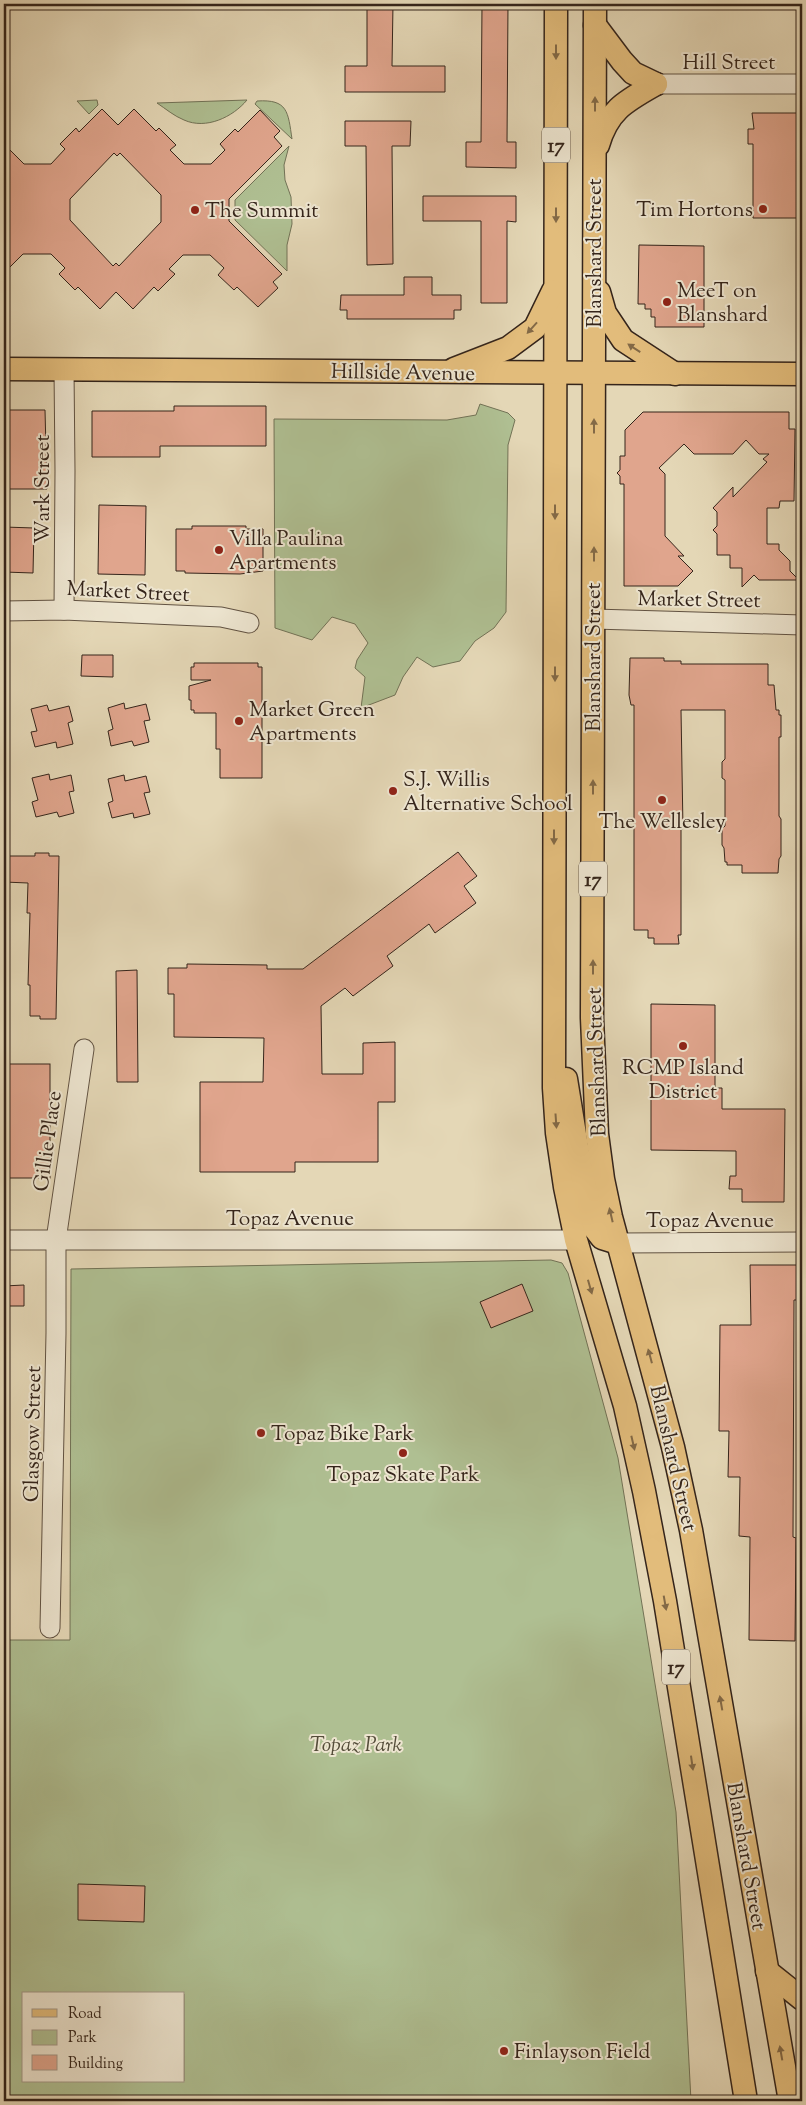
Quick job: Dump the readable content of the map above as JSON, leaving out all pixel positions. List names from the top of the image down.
{
  "streets": {
    "main road": ["17", "Blanshard Street", "Hillside Avenue"],
    "street": [
      "Hill Street",
      "Wark Street",
      "Market Street",
      "Gillie Place",
      "Topaz Avenue",
      "Glasgow Street"
    ]
  },
  "crossings": [
    ["Blanshard Street", "Hillside Avenue"],
    ["Blanshard Street", "Market Street"],
    ["Blanshard Street", "Topaz Avenue"],
    ["Hillside Avenue", "Wark Street"],
    ["Wark Street", "Market Street"],
    ["Gillie Place", "Topaz Avenue"],
    ["Gillie Place", "Glasgow Street"],
    ["Topaz Avenue", "Glasgow Street"]
  ],
  "parks": ["Topaz Park"],
  "places": [
    "Tim Hortons",
    "The Summit",
    "MeeT on Blanshard",
    "Villa Paulina Apartments",
    "Market Green Apartments",
    "S.J. Willis Alternative School",
    "The Wellesley",
    "RCMP Island District",
    "Topaz Bike Park",
    "Topaz Skate Park",
    "Finlayson Field"
  ],
  "legend": ["Road", "Park", "Building"]
}
